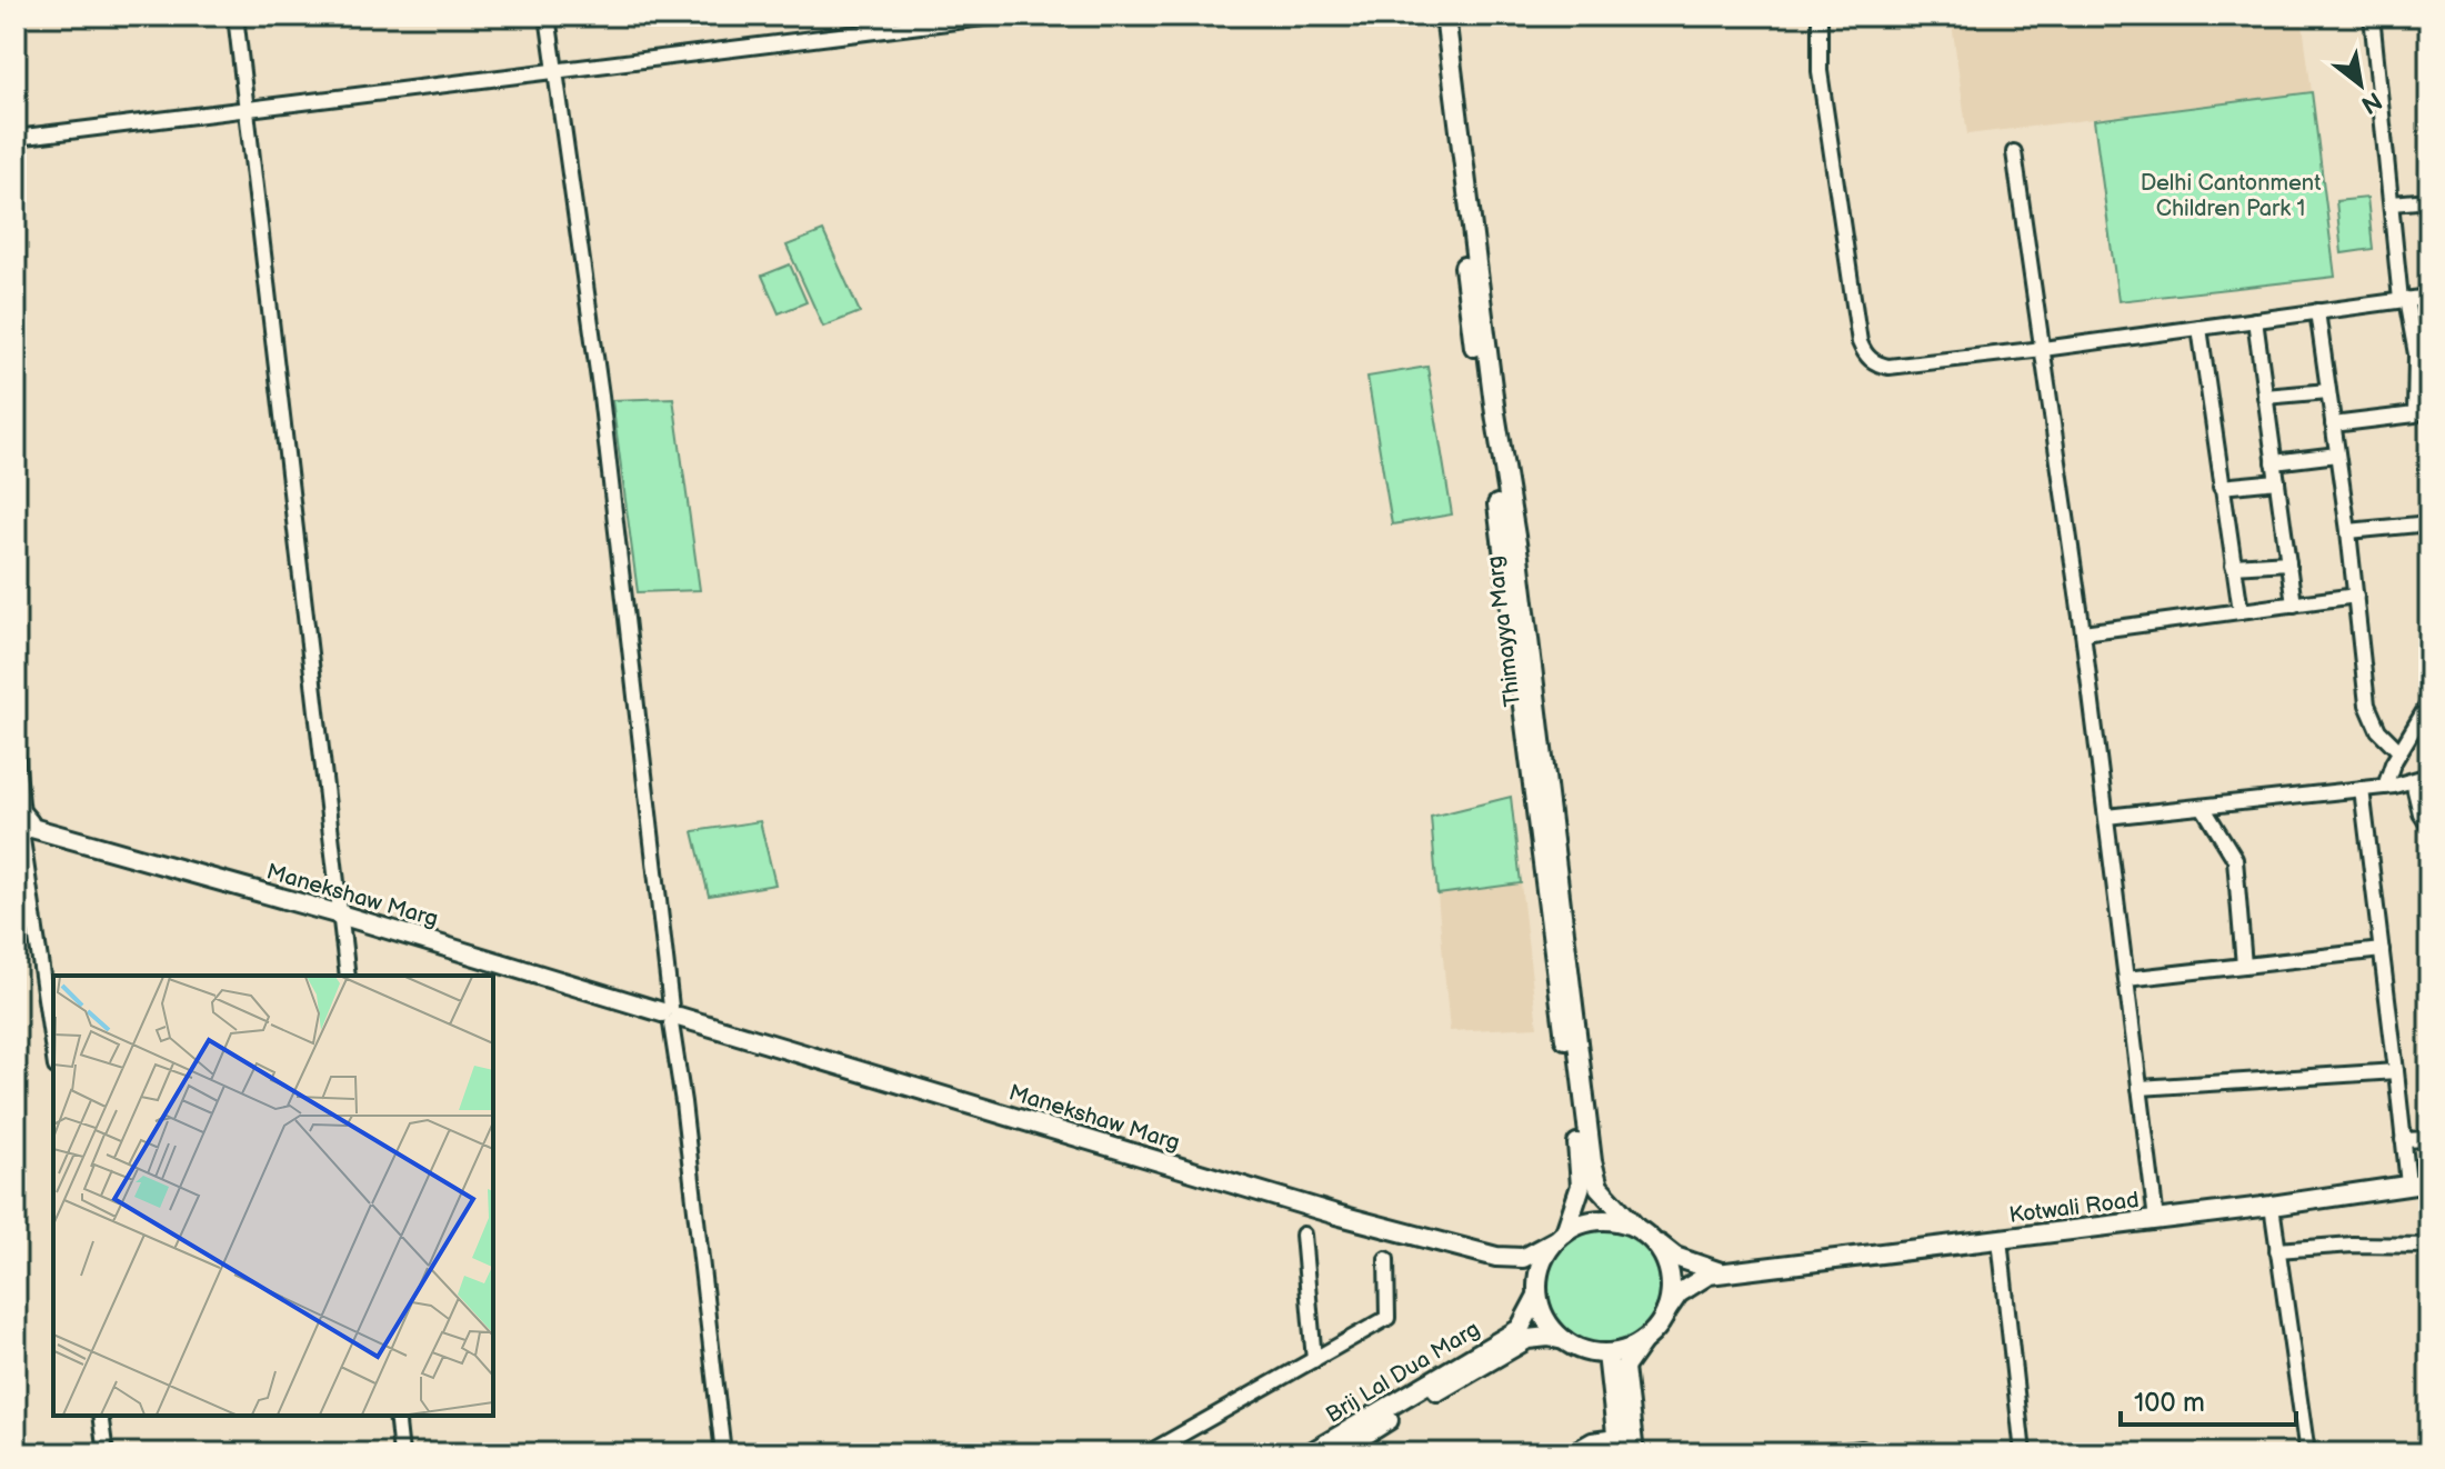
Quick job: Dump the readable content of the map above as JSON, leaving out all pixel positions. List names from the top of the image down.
{
  "streets": {
    "street": [
      "Thimayya Marg",
      "Manekshaw Marg",
      "Kotwali Road",
      "Brij Lal Dua Marg"
    ]
  },
  "crossings": [
    ["Thimayya Marg", "Manekshaw Marg"]
  ],
  "parks": ["Delhi Cantonment Children Park 1"],
  "scale_bar": "100 m",
  "north": "bottom right"
}
